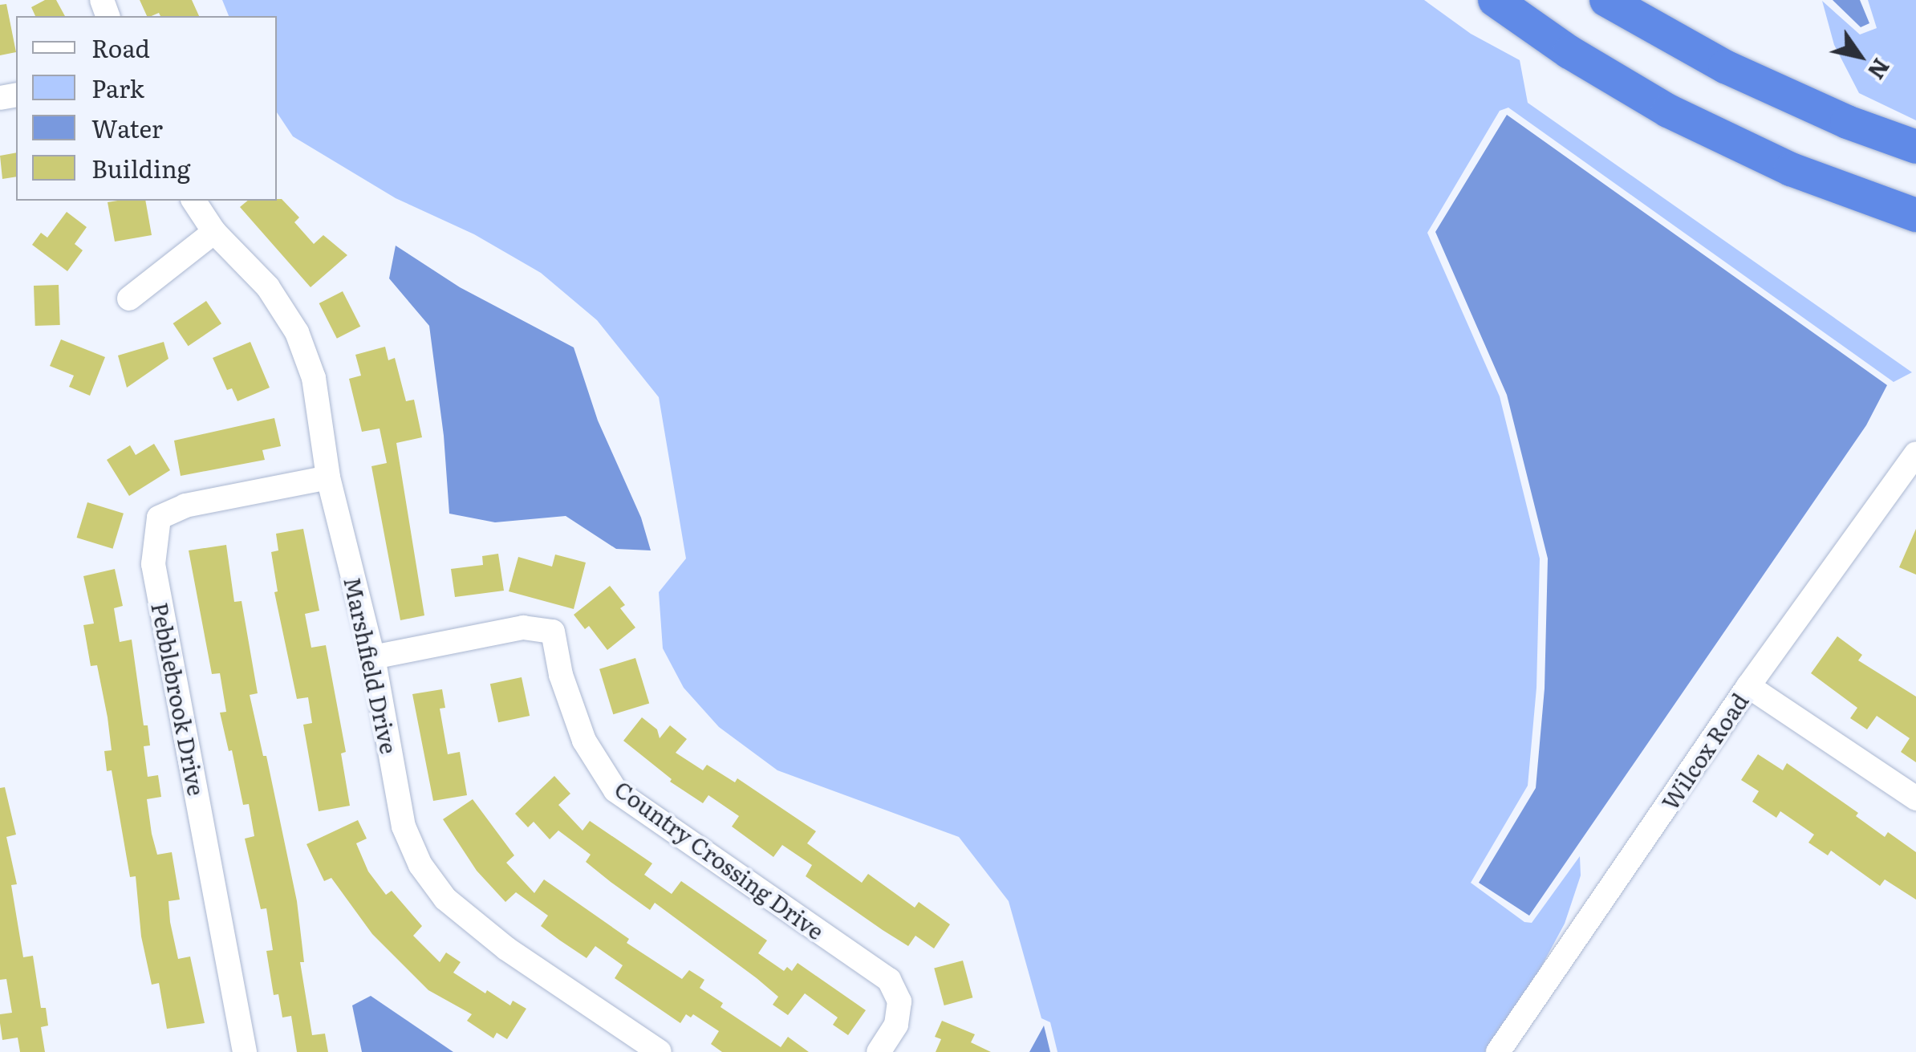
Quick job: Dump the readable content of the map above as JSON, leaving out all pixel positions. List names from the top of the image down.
{
  "streets": {
    "street": [
      "Marshfield Drive",
      "Pebblebrook Drive",
      "Wilcox Road",
      "Country Crossing Drive"
    ]
  },
  "crossings": [
    ["Marshfield Drive", "Pebblebrook Drive"],
    ["Marshfield Drive", "Country Crossing Drive"]
  ],
  "legend": [
    "Road",
    "Park",
    "Water",
    "Building"
  ],
  "north": "bottom right"
}
